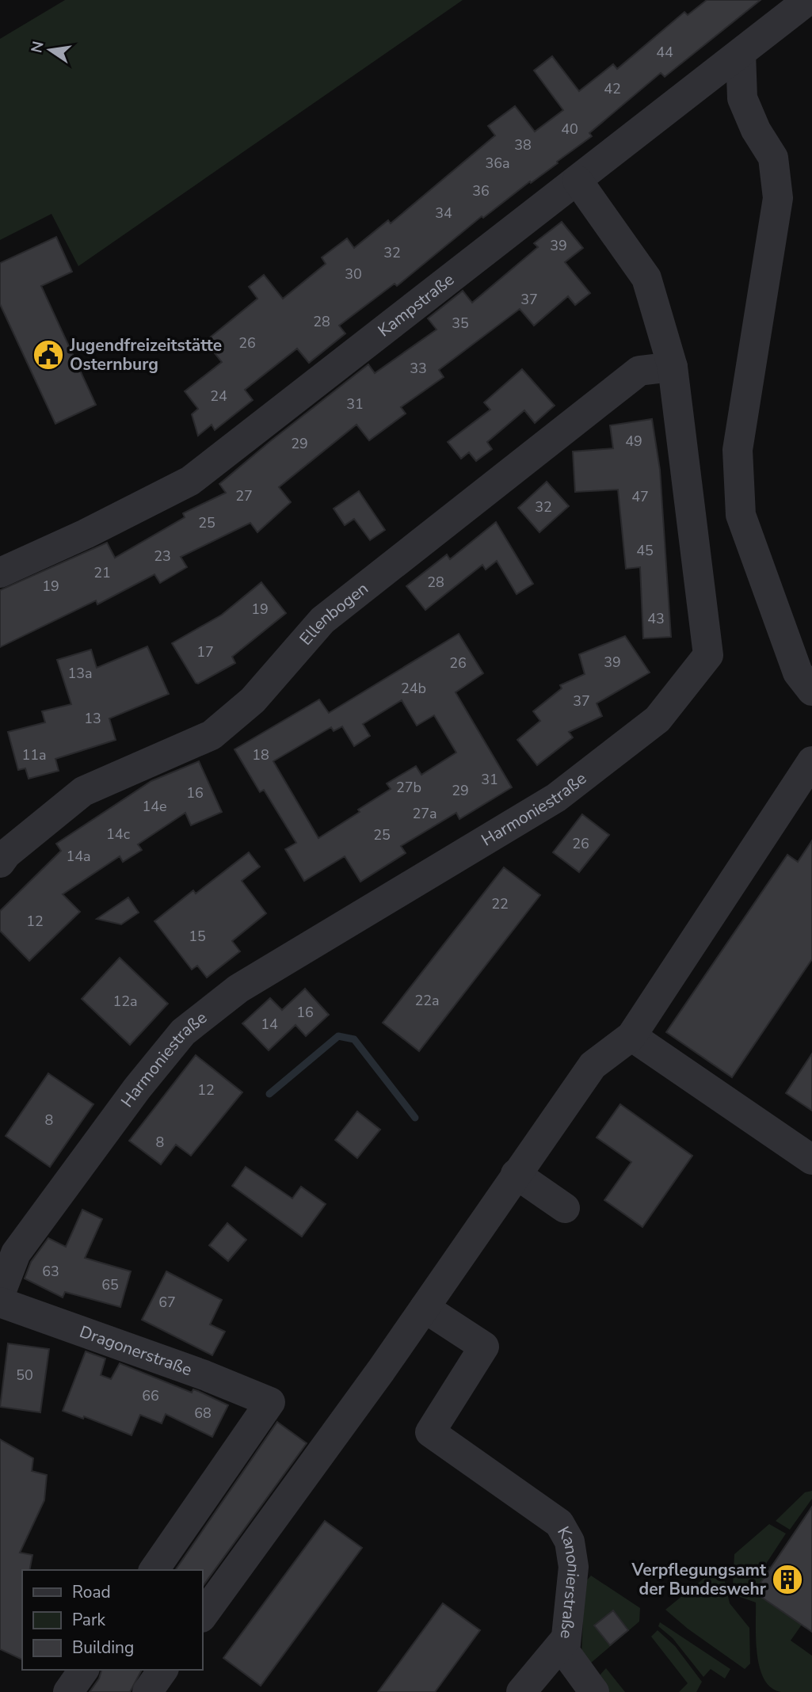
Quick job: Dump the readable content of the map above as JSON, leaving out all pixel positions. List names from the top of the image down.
{
  "streets": {
    "street": [
      "Kampstraße",
      "Ellenbogen",
      "Harmoniestraße",
      "Dragonerstraße",
      "Kanonierstraße"
    ]
  },
  "crossings": [
    ["Kampstraße", "Harmoniestraße"],
    ["Ellenbogen", "Harmoniestraße"]
  ],
  "places": {
    "public building": ["Jugendfreizeitstätte Osternburg"],
    "building": ["Verpflegungsamt der Bundeswehr"]
  },
  "house_numbers": [
    "44",
    "42",
    "40",
    "38",
    "36a",
    "36",
    "34",
    "39",
    "32",
    "30",
    "37",
    "28",
    "35",
    "26",
    "33",
    "24",
    "31",
    "49",
    "29",
    "27",
    "47",
    "32",
    "25",
    "45",
    "23",
    "21",
    "28",
    "19",
    "19",
    "43",
    "17",
    "39",
    "26",
    "13a",
    "24b",
    "37",
    "13",
    "11a",
    "18",
    "31",
    "27b",
    "29",
    "16",
    "14e",
    "27a",
    "14c",
    "25",
    "26",
    "14a",
    "22",
    "12",
    "15",
    "22a",
    "12a",
    "16",
    "14",
    "12",
    "8",
    "8",
    "63",
    "65",
    "67",
    "50",
    "66",
    "68"
  ],
  "legend": ["Road", "Park", "Building"],
  "north": "left"
}
